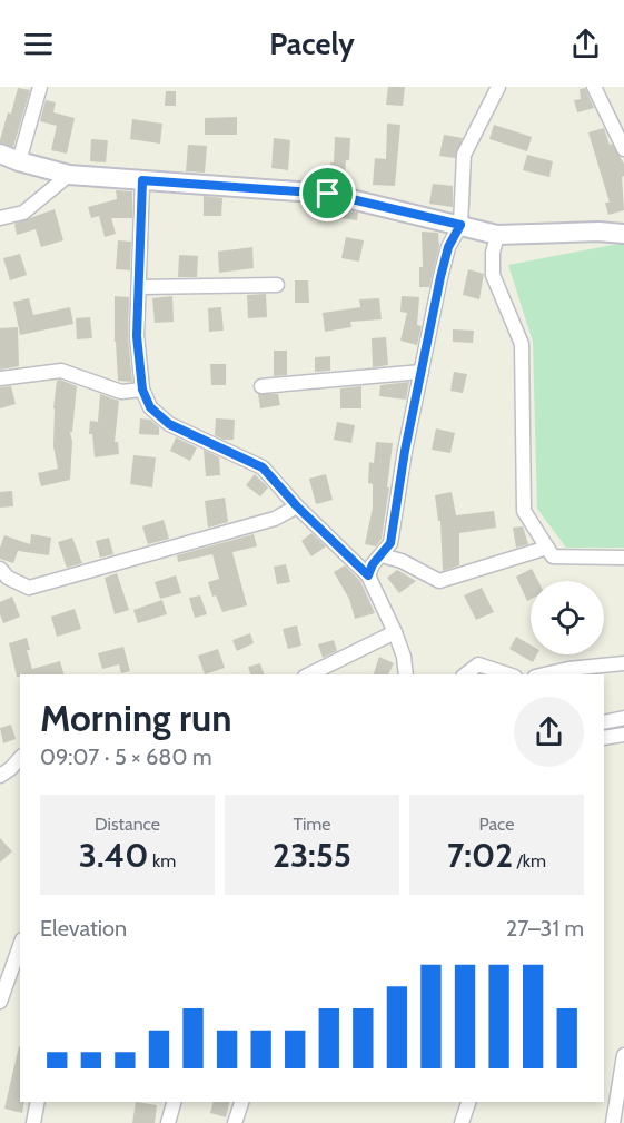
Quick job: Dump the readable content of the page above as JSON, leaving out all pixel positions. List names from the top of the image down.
{
  "page": {
    "header": "Pacely",
    "heading": ["Morning run", "09:07 · 5 × 680 m"],
    "stats": [
      ["Distance", "3.40 km"],
      ["Time", "23:55"],
      ["Pace", "7:02 /km"]
    ],
    "chart": ["Elevation", "27–31 m"]
  }
}
